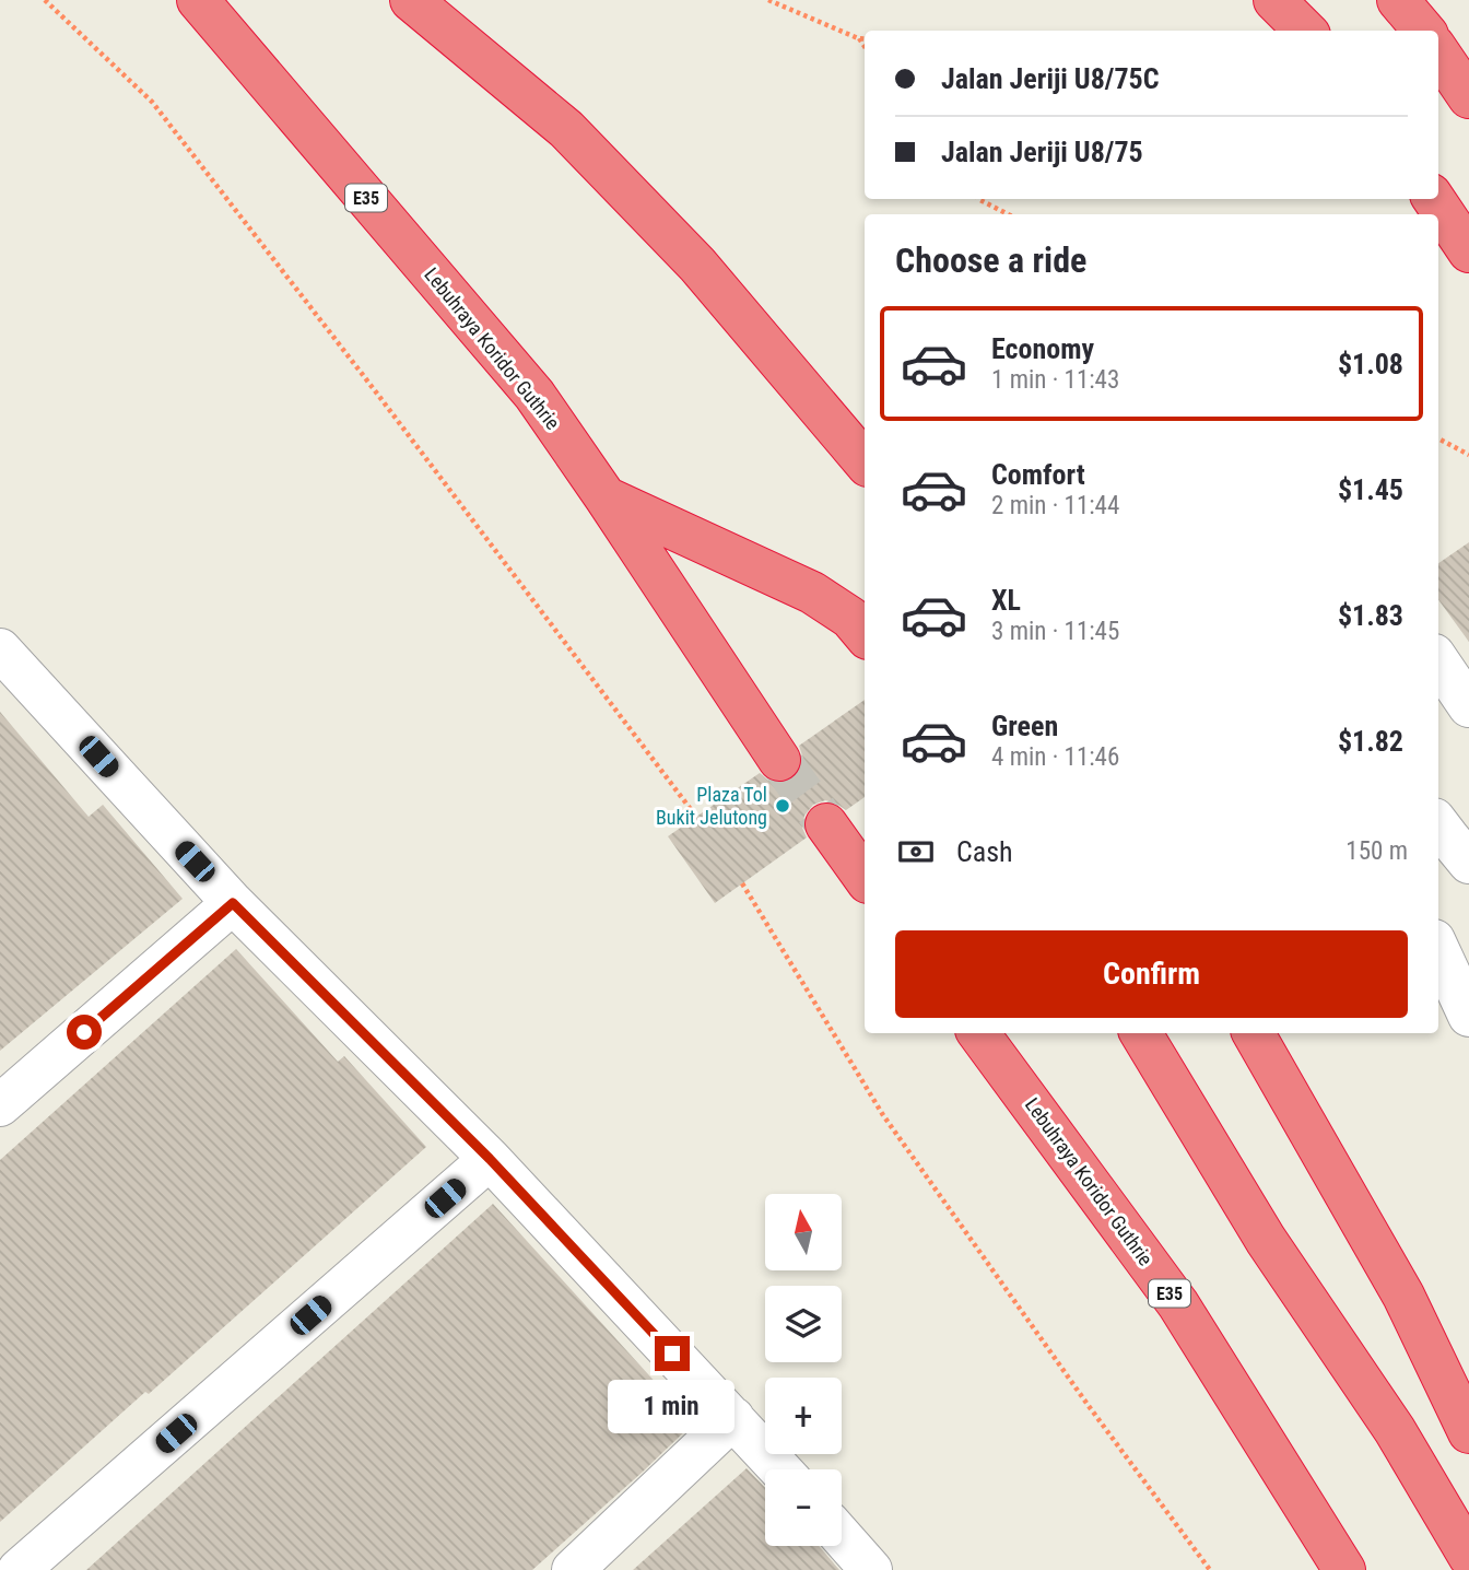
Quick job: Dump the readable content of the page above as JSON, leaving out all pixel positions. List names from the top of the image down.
{
  "streets": {
    "highway": ["E35", "Lebuhraya Koridor Guthrie"]
  },
  "places": ["Plaza Tol Bukit Jelutong"],
  "north": "top",
  "page": {
    "banner": ["Jalan Jeriji U8/75C", "Jalan Jeriji U8/75"],
    "heading": "Choose a ride",
    "list": [
      {
        "name": "Economy",
        "note": "1 min · 11:43",
        "value": "$1.08"
      },
      {
        "name": "Comfort",
        "note": "2 min · 11:44",
        "value": "$1.45"
      },
      {
        "name": "XL",
        "note": "3 min · 11:45",
        "value": "$1.83"
      },
      {
        "name": "Green",
        "note": "4 min · 11:46",
        "value": "$1.82"
      }
    ],
    "pay": ["Cash", "150 m"],
    "buttons": "Confirm",
    "map_buttons": ["+", "−"],
    "bubble": "1 min"
  }
}
